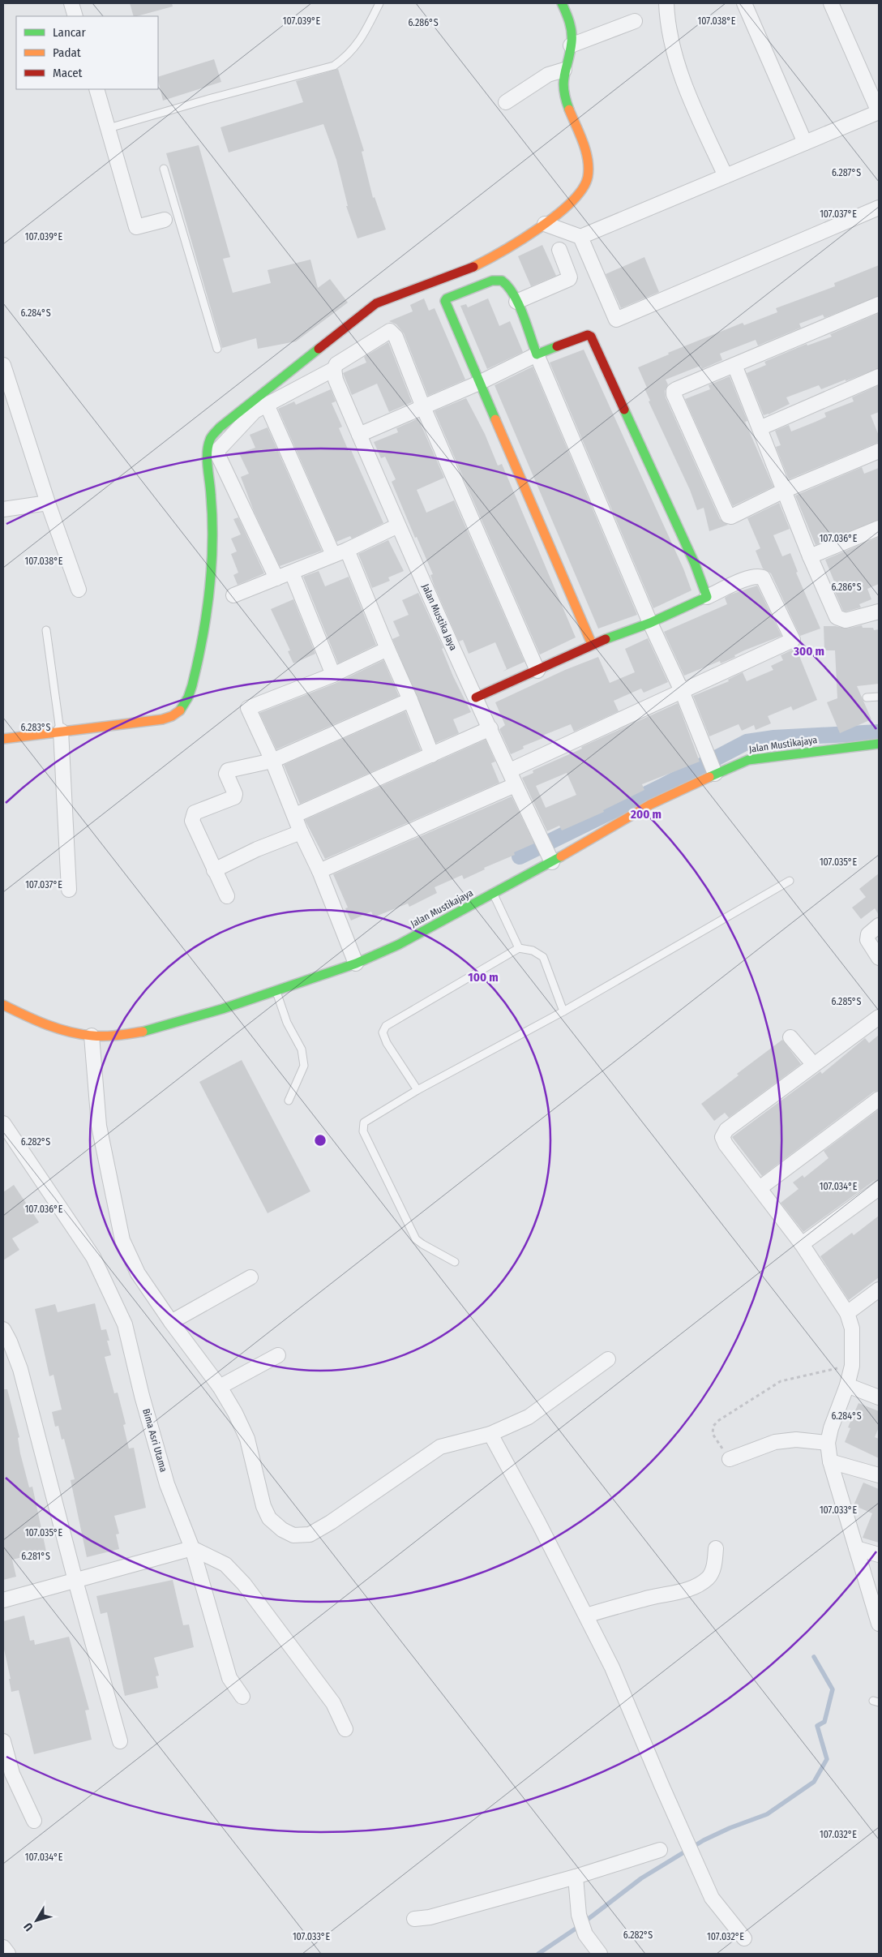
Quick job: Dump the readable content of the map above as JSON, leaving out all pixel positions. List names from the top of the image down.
{
  "streets": {
    "street": ["Jalan Mustika Jaya", "Jalan Mustikajaya", "Bima Asri Utama"]
  },
  "crossings": [
    ["Jalan Mustika Jaya", "Jalan Mustikajaya"]
  ],
  "legend": ["Lancar", "Padat", "Macet"],
  "north": "bottom left",
  "coordinates": [
    "107.039°E",
    "107.038°E",
    "6.286°S",
    "6.287°S",
    "107.037°E",
    "6.284°S",
    "107.036°E",
    "6.283°S",
    "107.035°E",
    "6.285°S",
    "6.282°S",
    "107.034°E",
    "107.033°E",
    "6.281°S",
    "107.032°E"
  ],
  "rings": ["300 m", "200 m", "100 m"]
}
